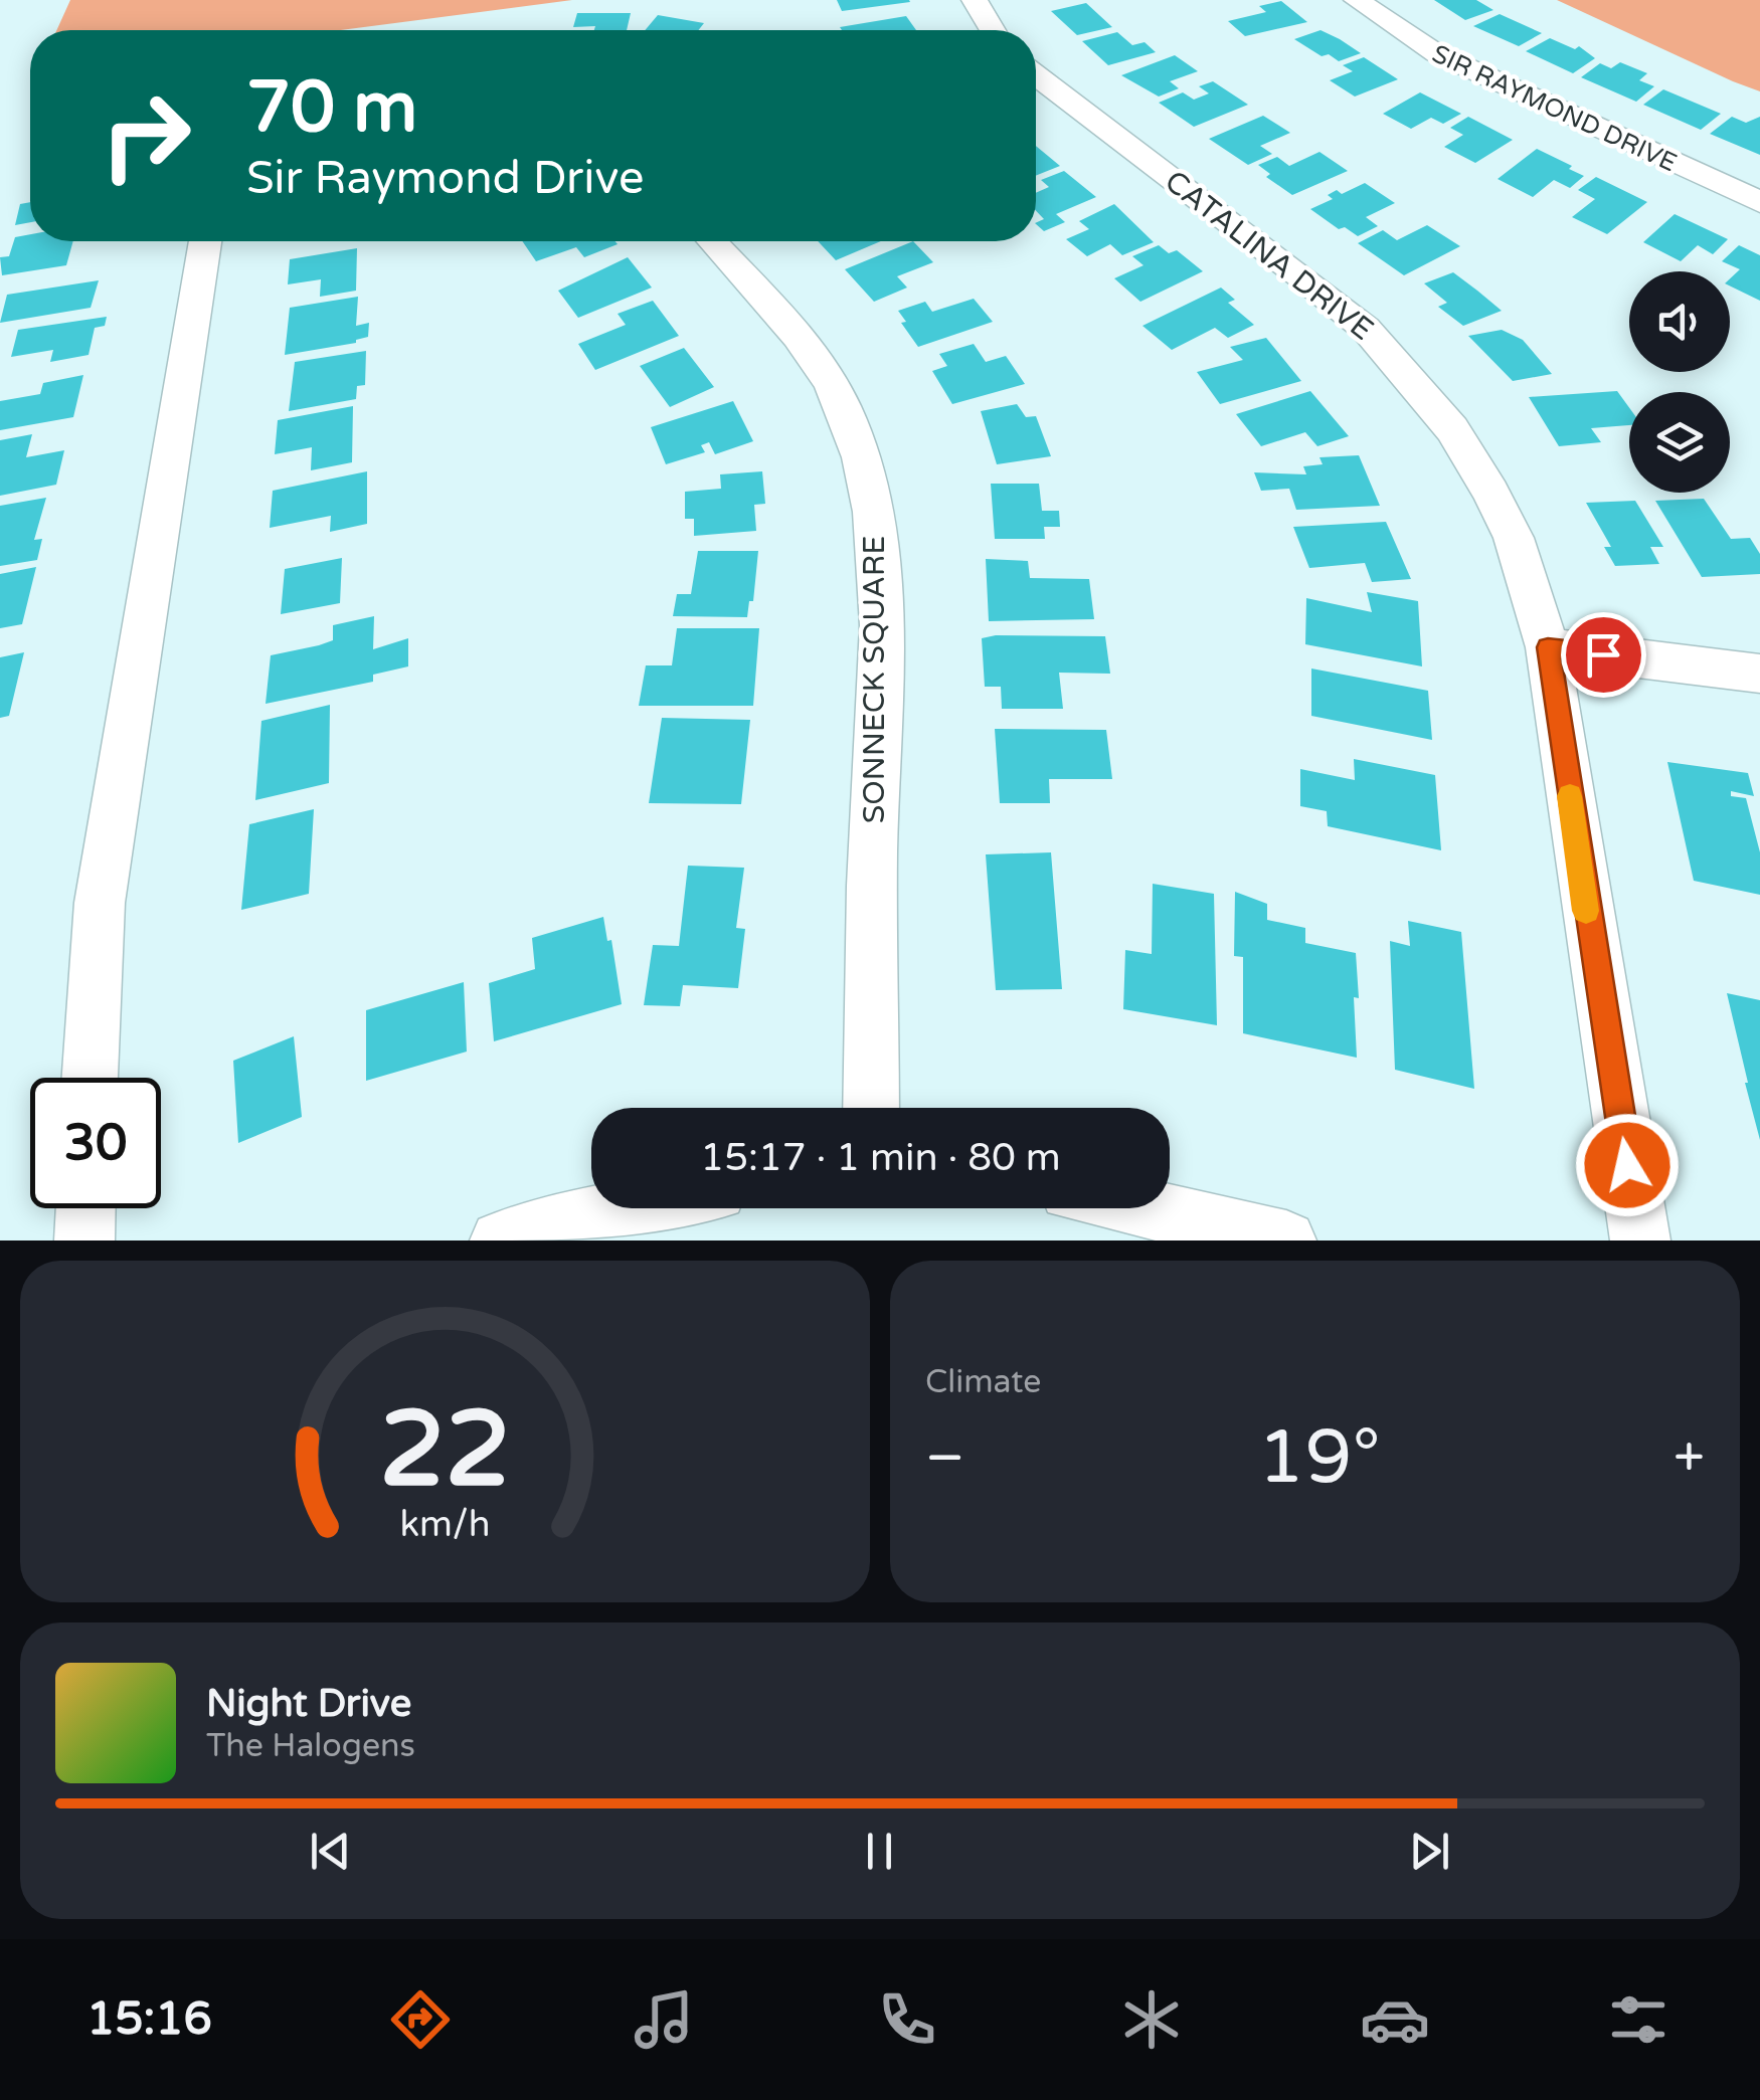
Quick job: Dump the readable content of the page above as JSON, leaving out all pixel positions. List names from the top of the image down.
{
  "streets": {
    "street": ["SIR RAYMOND DRIVE", "CATALINA DRIVE", "SONNECK SQUARE"]
  },
  "page": {
    "turn": ["70 m", "Sir Raymond Drive"],
    "limit": "30",
    "trip": "15:17 · 1 min · 80 m",
    "tile": "Climate",
    "heat": ["−", "19°", "+"],
    "song": ["Night Drive", "The Halogens"],
    "tabs": "15:16",
    "gauge": ["22", "km/h"]
  }
}
